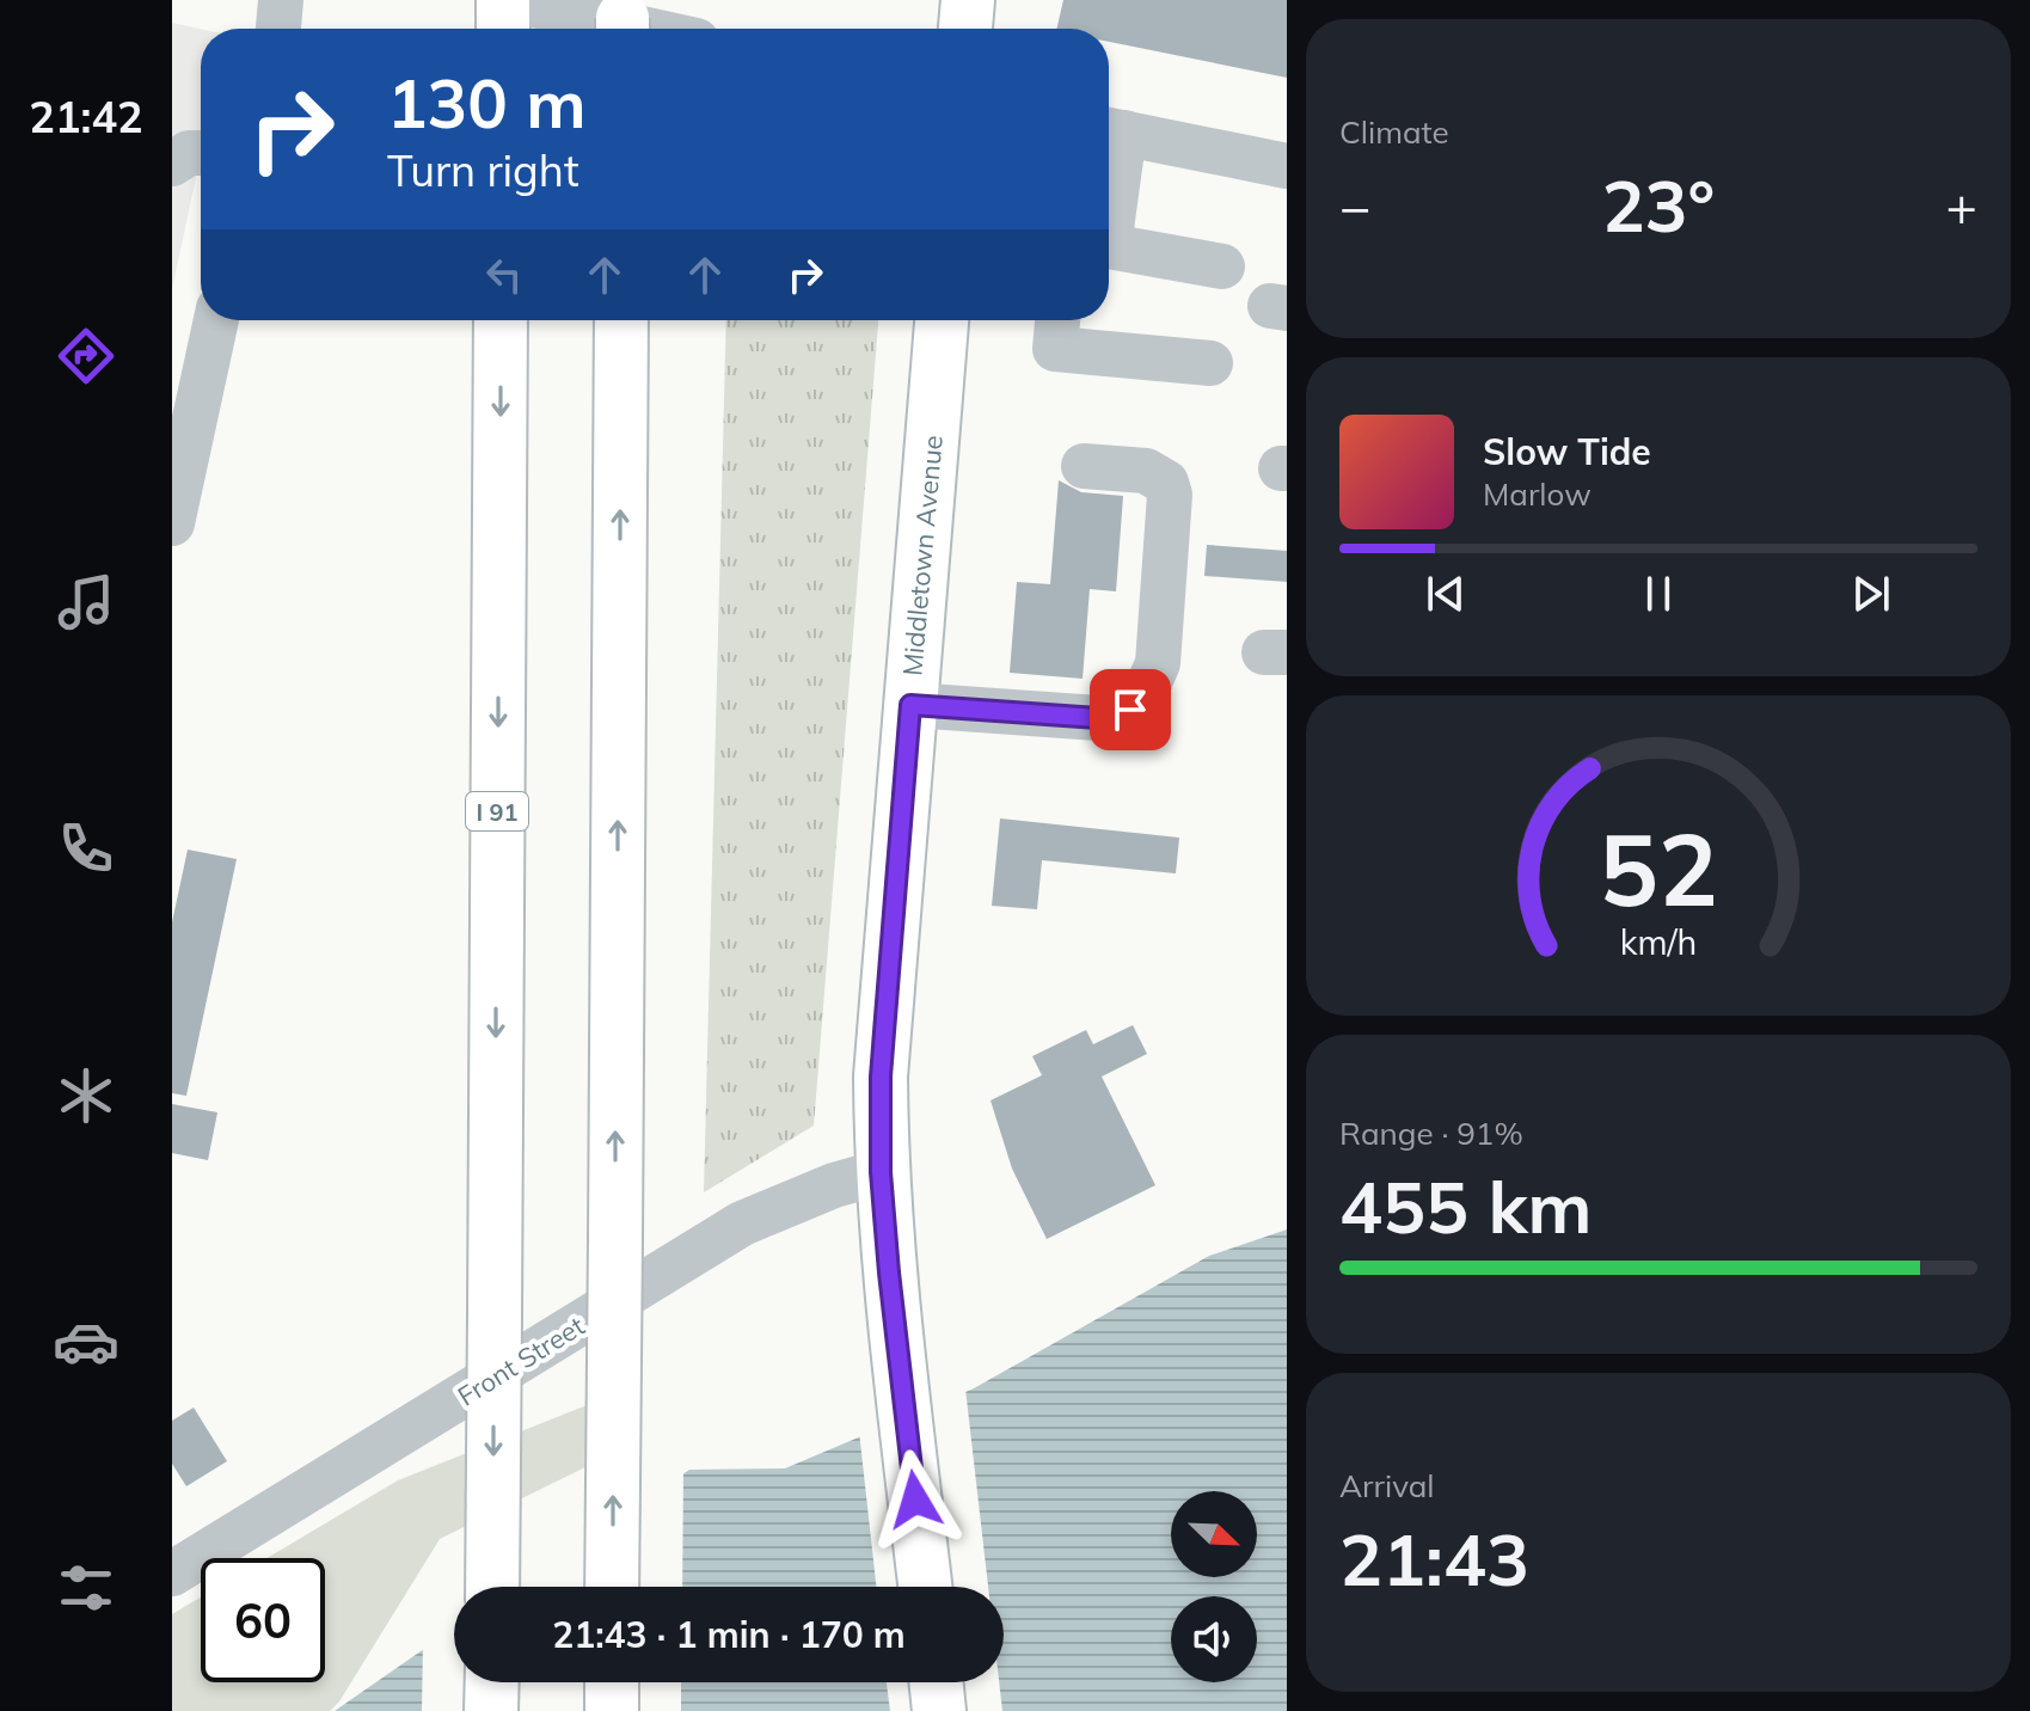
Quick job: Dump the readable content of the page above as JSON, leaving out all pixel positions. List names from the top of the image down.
{
  "streets": {
    "main road": ["Middletown Avenue", "I 91"],
    "street": ["Front Street"]
  },
  "crossings": [
    ["Middletown Avenue", "Front Street"]
  ],
  "north": "bottom right",
  "page": {
    "tabs": "21:42",
    "tile": [
      "Climate",
      ["Range · 91%", "455 km"],
      ["Arrival", "21:43"]
    ],
    "turn": ["130 m", "Turn right"],
    "heat": ["−", "23°", "+"],
    "song": ["Slow Tide", "Marlow"],
    "limit": "60",
    "trip": "21:43 · 1 min · 170 m",
    "gauge": ["52", "km/h"]
  }
}
